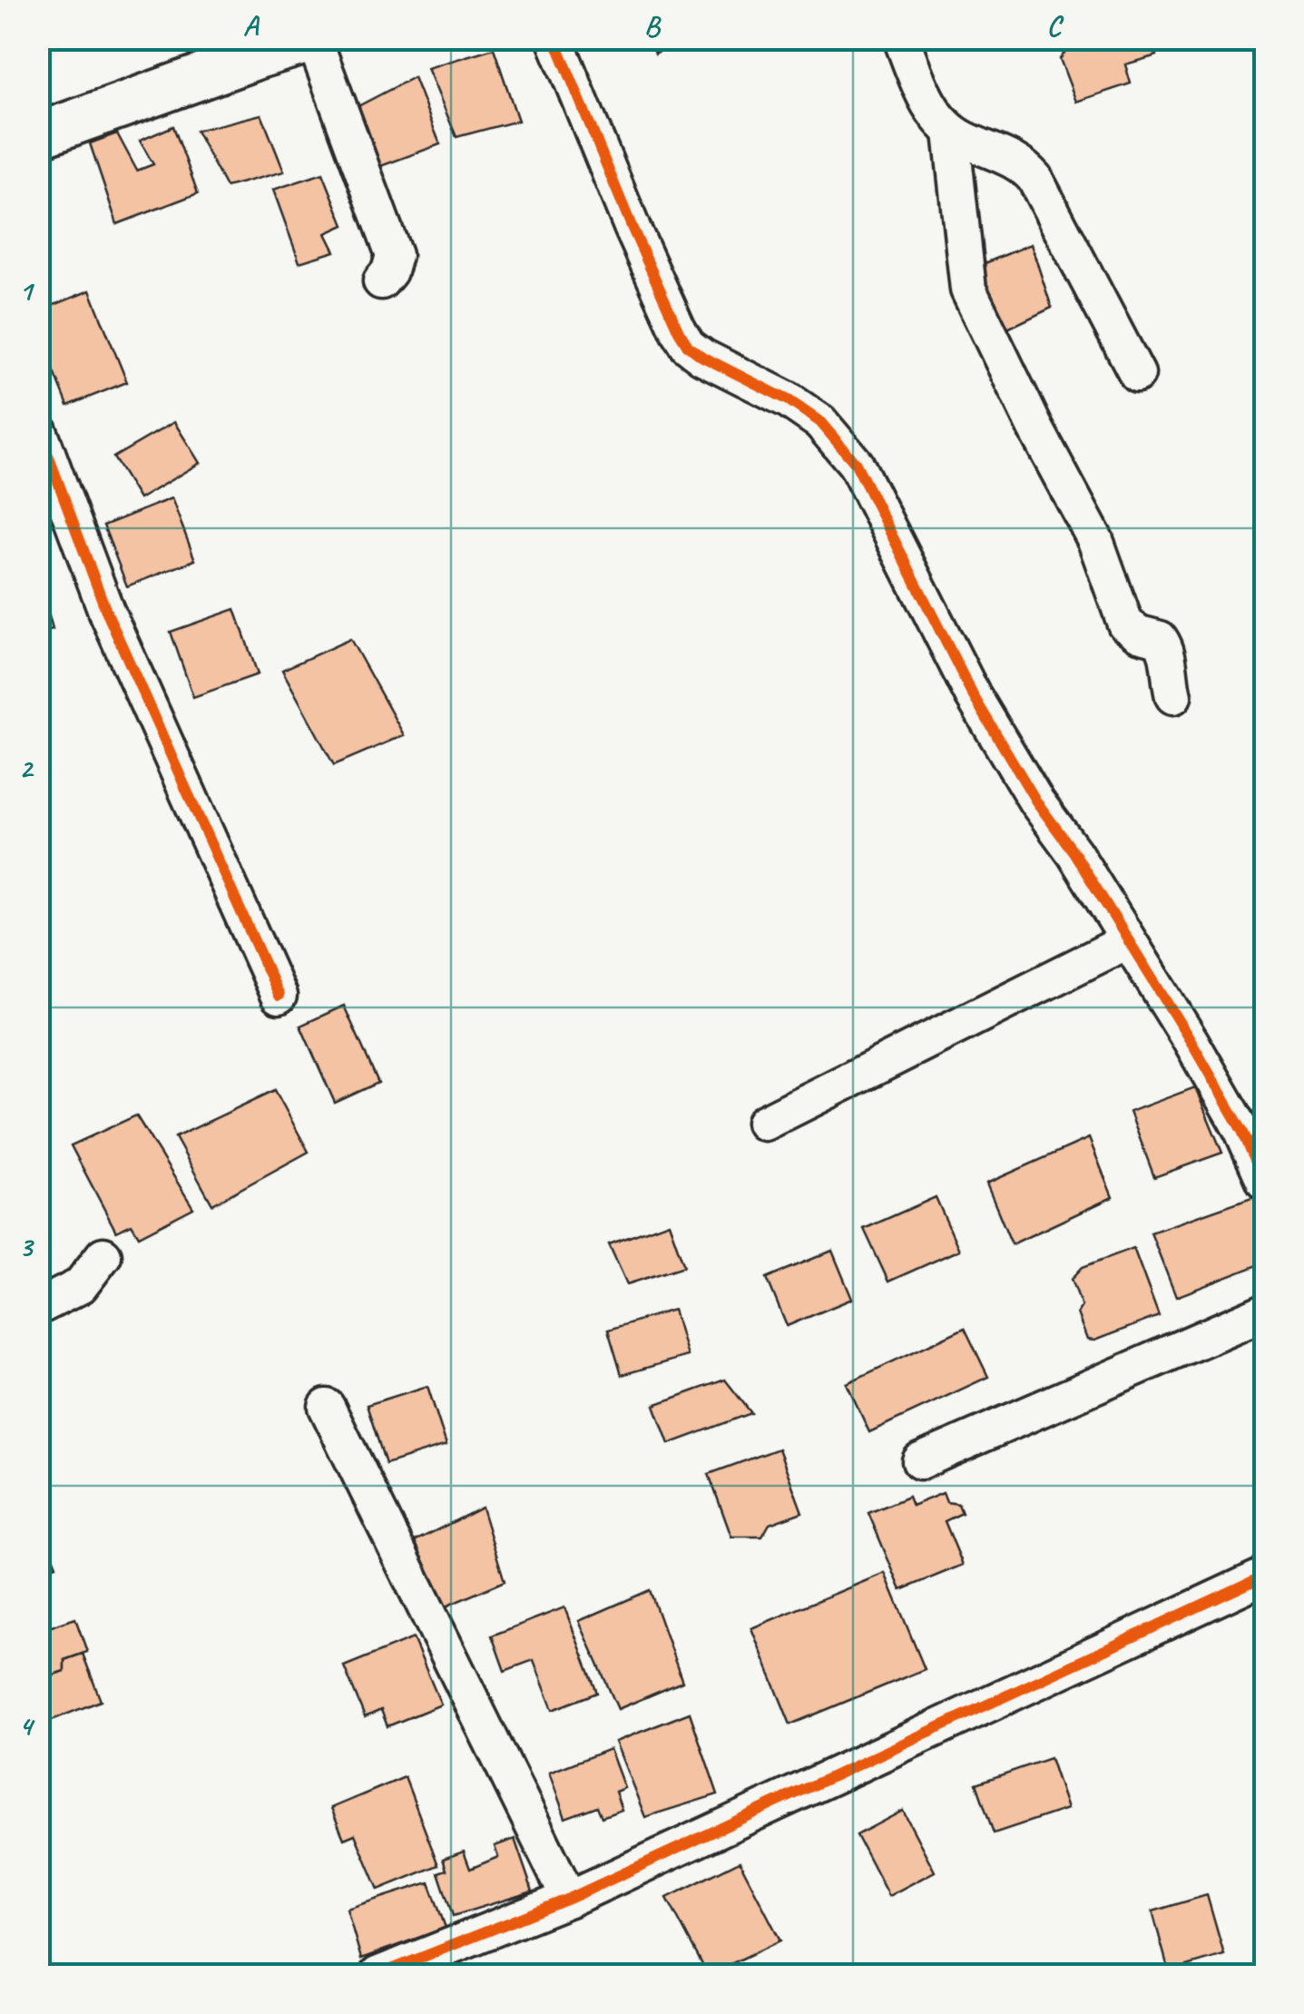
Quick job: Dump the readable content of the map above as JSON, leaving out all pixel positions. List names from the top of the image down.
{
  "grid": {
    "columns": ["A", "B", "C"],
    "rows": [
      "1",
      "2",
      "3",
      "4"
    ]
  }
}
